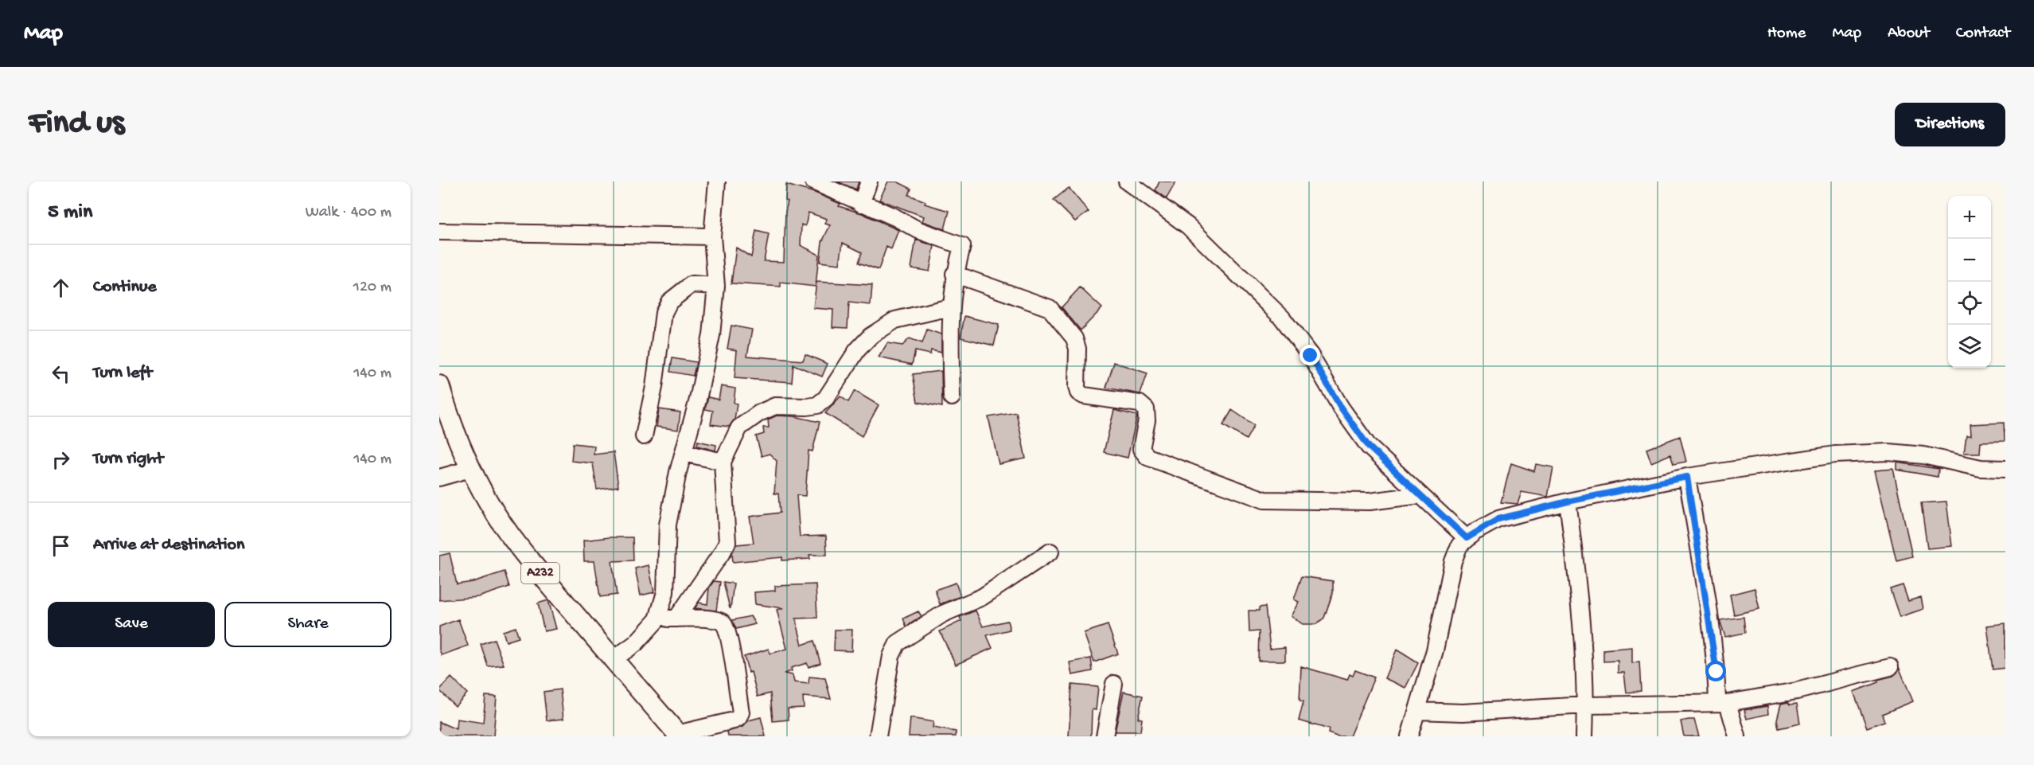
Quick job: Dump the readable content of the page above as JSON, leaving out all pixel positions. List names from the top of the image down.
{
  "streets": {
    "main road": ["A232"]
  },
  "page": {
    "header": "Map",
    "nav": [
      "Home",
      "Map",
      "About",
      "Contact"
    ],
    "buttons": [
      "Directions",
      ["Save", "Share"]
    ],
    "title": "Find us",
    "heading": ["5 min", "Walk · 400 m"],
    "map_buttons": ["+", "−"],
    "list": [
      ["Continue", "120 m"],
      ["Turn left", "140 m"],
      ["Turn right", "140 m"],
      "Arrive at destination"
    ]
  }
}
